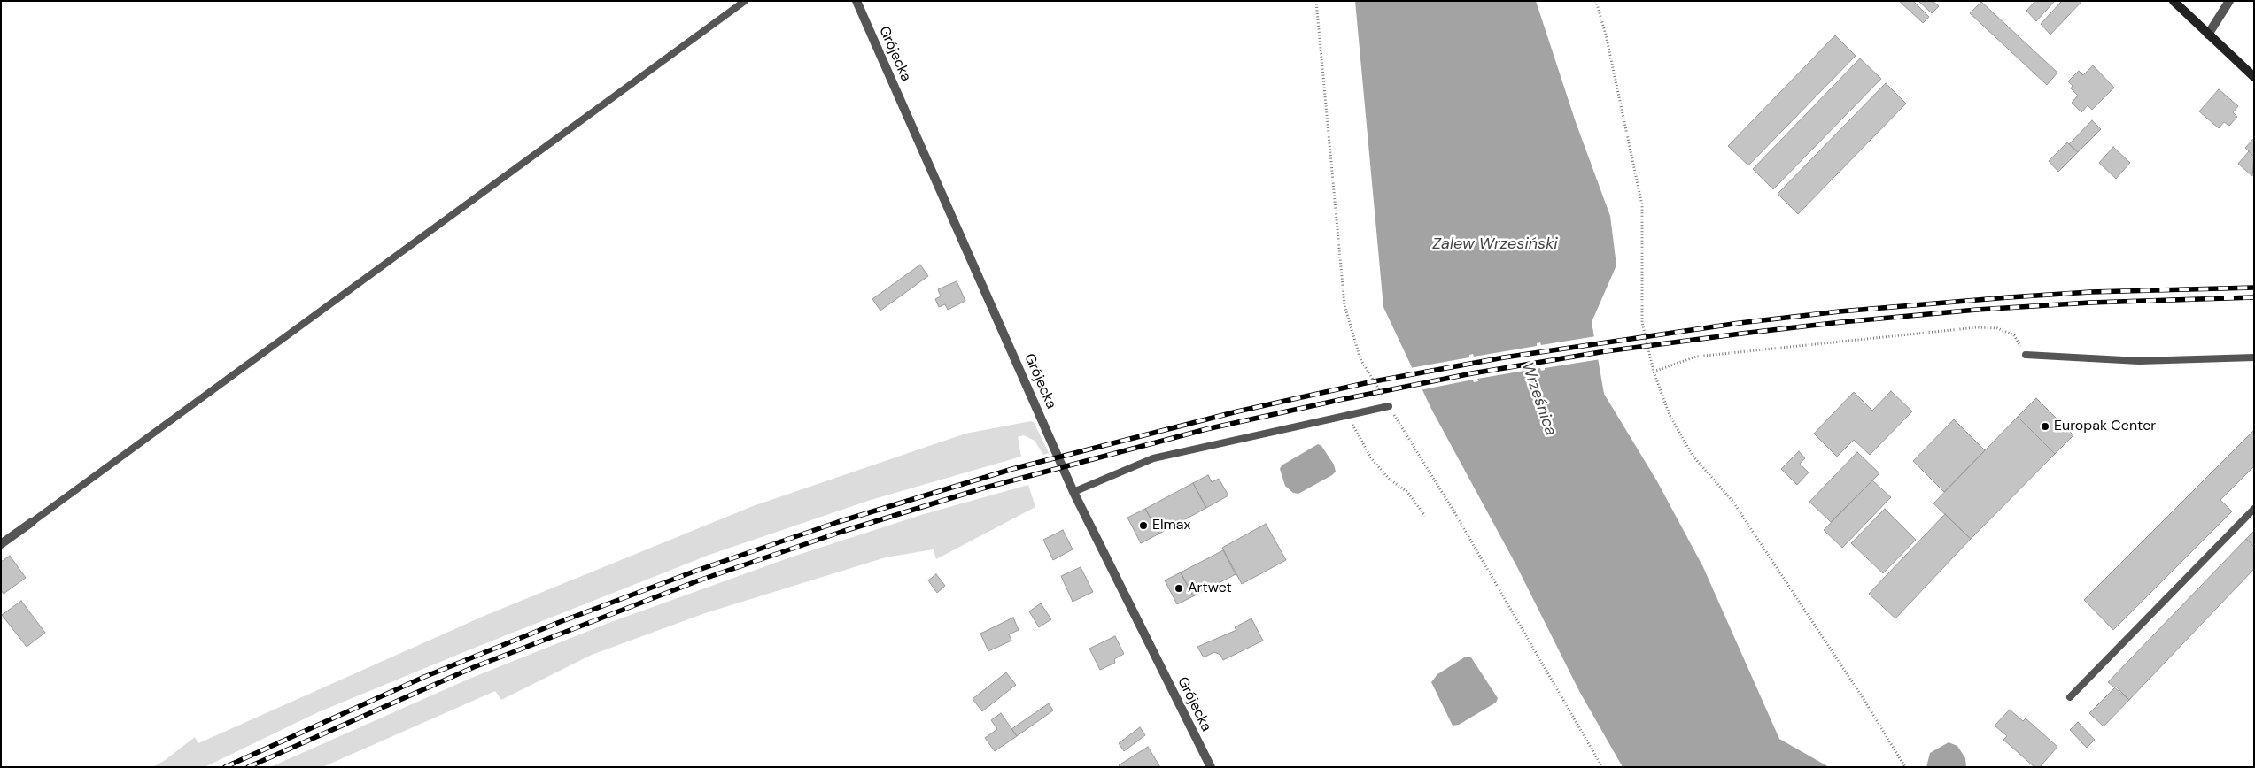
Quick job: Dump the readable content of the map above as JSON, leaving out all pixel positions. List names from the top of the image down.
{
  "streets": {
    "street": ["Grójecka"]
  },
  "water": ["Zalew Wrzesiński", "Wrześnica"],
  "places": ["Europak Center", "Elmax", "Artwet"]
}
